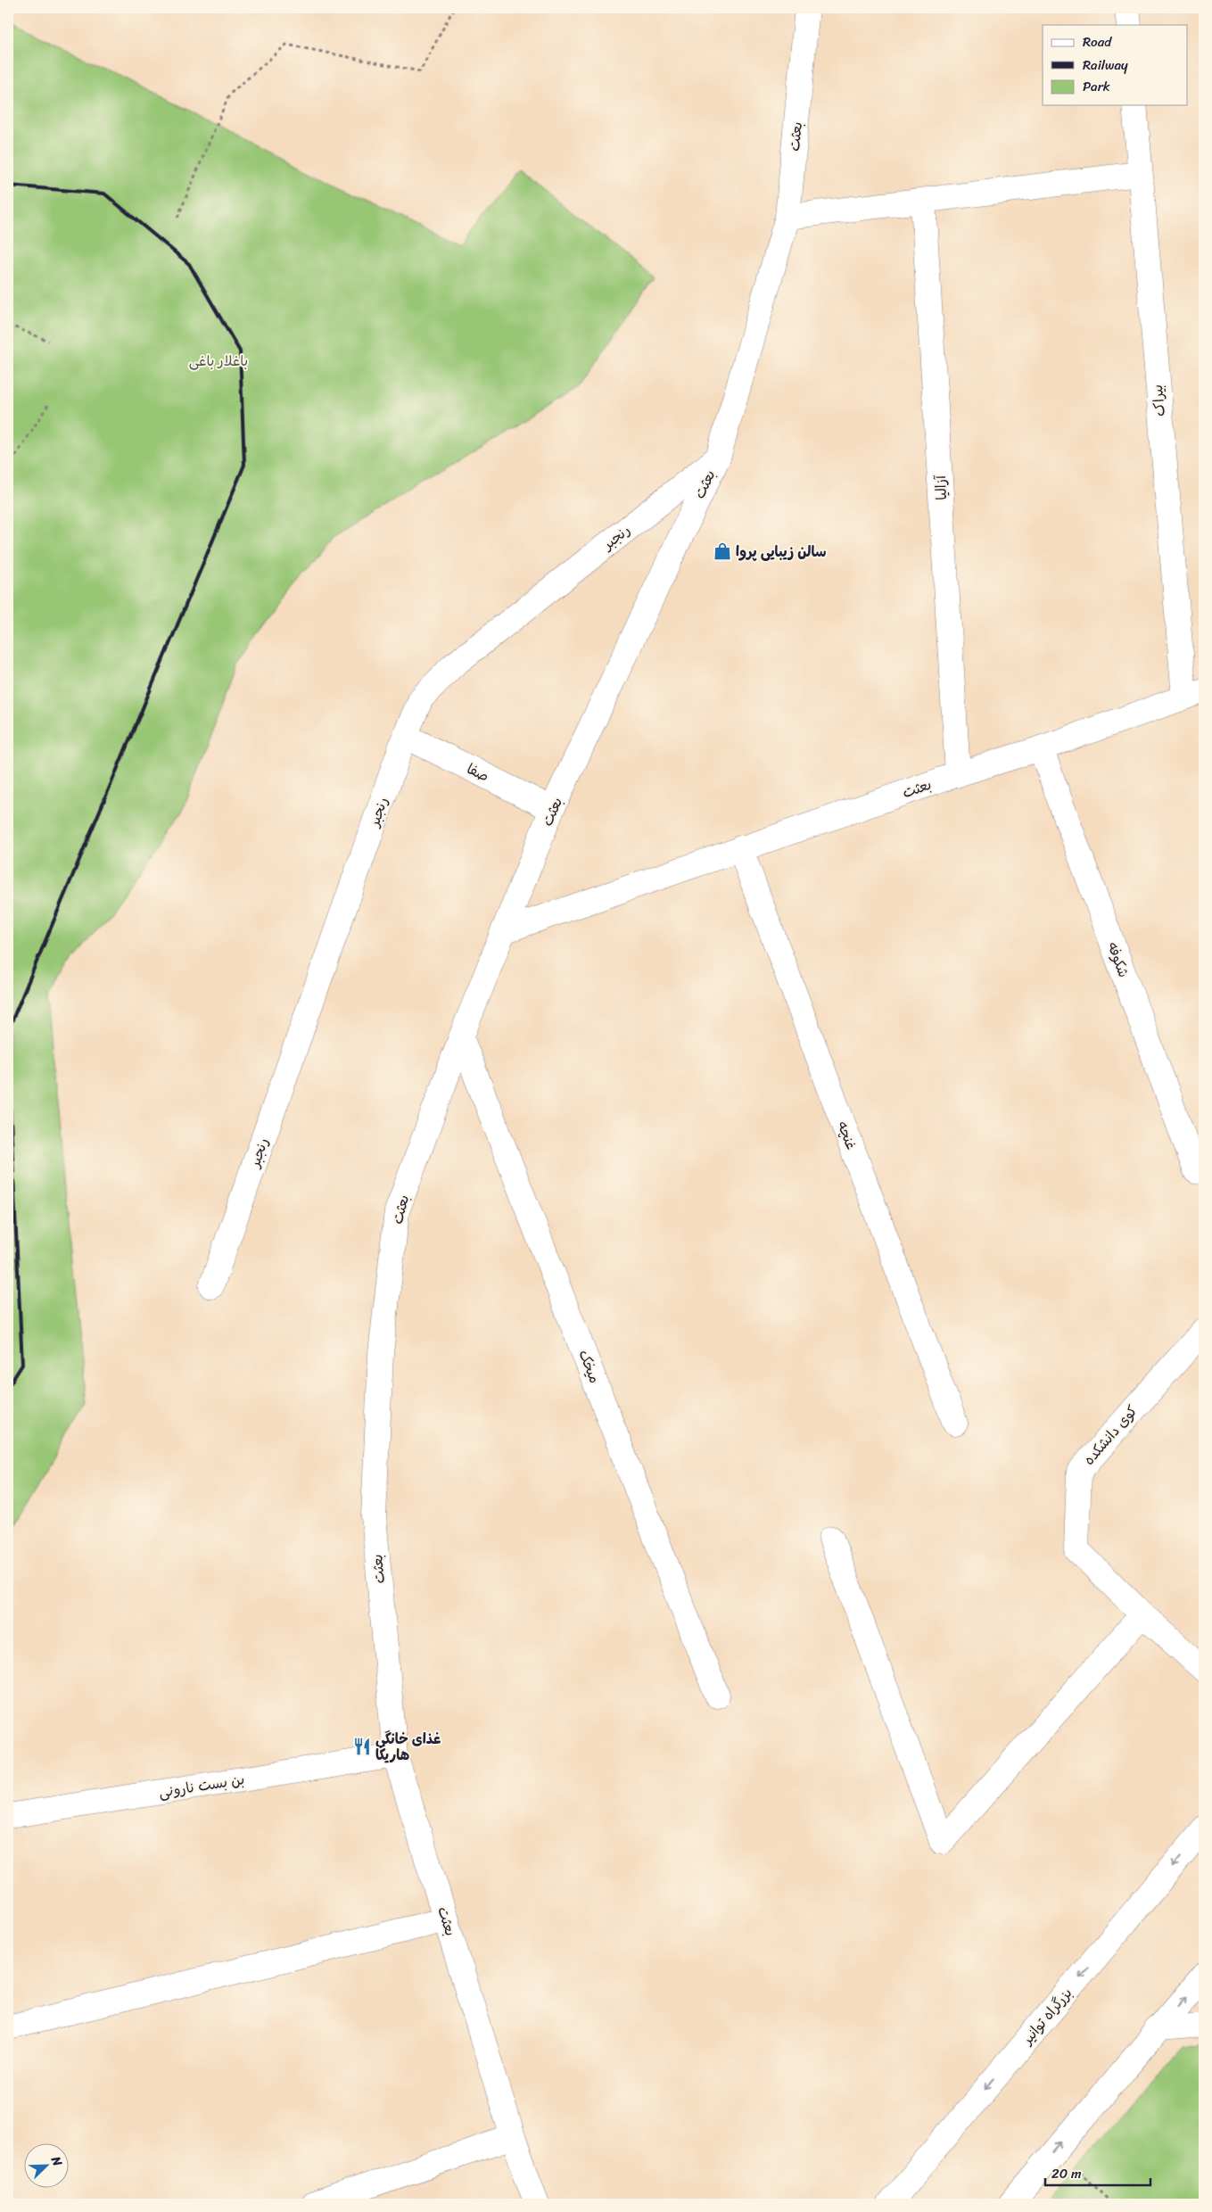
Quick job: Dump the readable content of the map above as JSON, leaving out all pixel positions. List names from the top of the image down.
{
  "streets": {
    "main road": [
      "بعثت",
      "بیراک",
      "آزالیا",
      "رنجبر",
      "صفا",
      "شکوفه",
      "غنچه",
      "میخک",
      "کوی دانشکده",
      "بن بست نارونی",
      "بزرگراه توانیر"
    ]
  },
  "crossings": [
    ["بعثت", "بیراک"],
    ["بعثت", "آزالیا"],
    ["بعثت", "رنجبر"],
    ["بعثت", "صفا"],
    ["بعثت", "شکوفه"],
    ["بعثت", "غنچه"],
    ["بعثت", "میخک"],
    ["بعثت", "بن بست نارونی"],
    ["رنجبر", "صفا"]
  ],
  "parks": ["باغلار باغی"],
  "places": {
    "shop": ["سالن زيبايى پروا"],
    "restaurant": ["غذای خانگی هاریکا"]
  },
  "legend": ["Road", "Railway", "Park"],
  "scale_bar": "20 m",
  "north": "top right"
}
